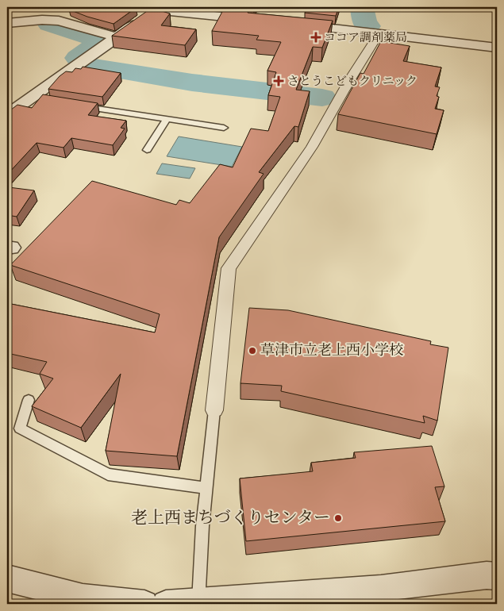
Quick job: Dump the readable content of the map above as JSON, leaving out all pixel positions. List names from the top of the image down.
{
  "places": {
    "health": ["ココア調剤薬局", "さとうこどもクリニック"],
    "other": ["草津市立老上西小学校", "老上西まちづくりセンター"]
  }
}
